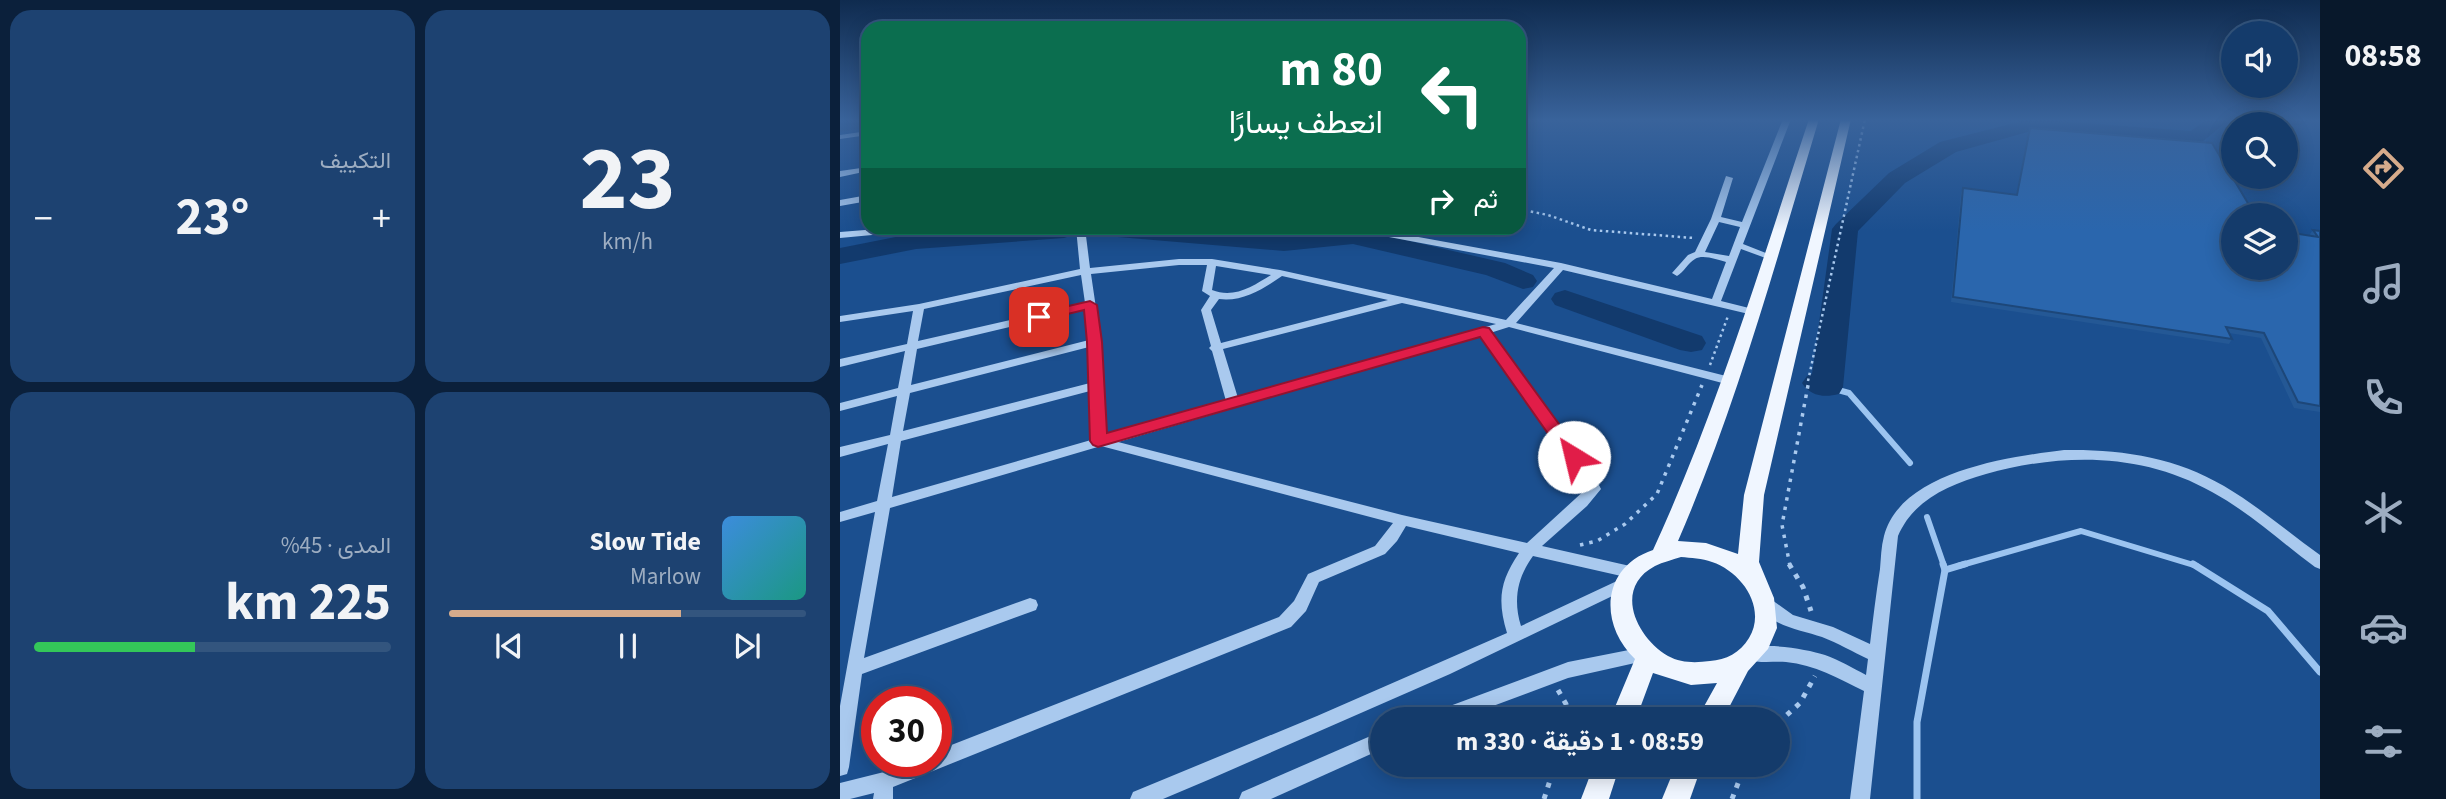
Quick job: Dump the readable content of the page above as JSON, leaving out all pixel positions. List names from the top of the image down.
{
  "page": {
    "tabs": "08:58",
    "tile": [
      ["23", "km/h"],
      "التكييف",
      ["المدى · 45%", "225 km"]
    ],
    "turn": ["80 m", "انعطف يسارًا"],
    "then": "ثم",
    "heat": ["−", "23°", "+"],
    "song": ["Slow Tide", "Marlow"],
    "limit": "30",
    "trip": "08:59 · 1 دقيقة · 330 m"
  }
}
